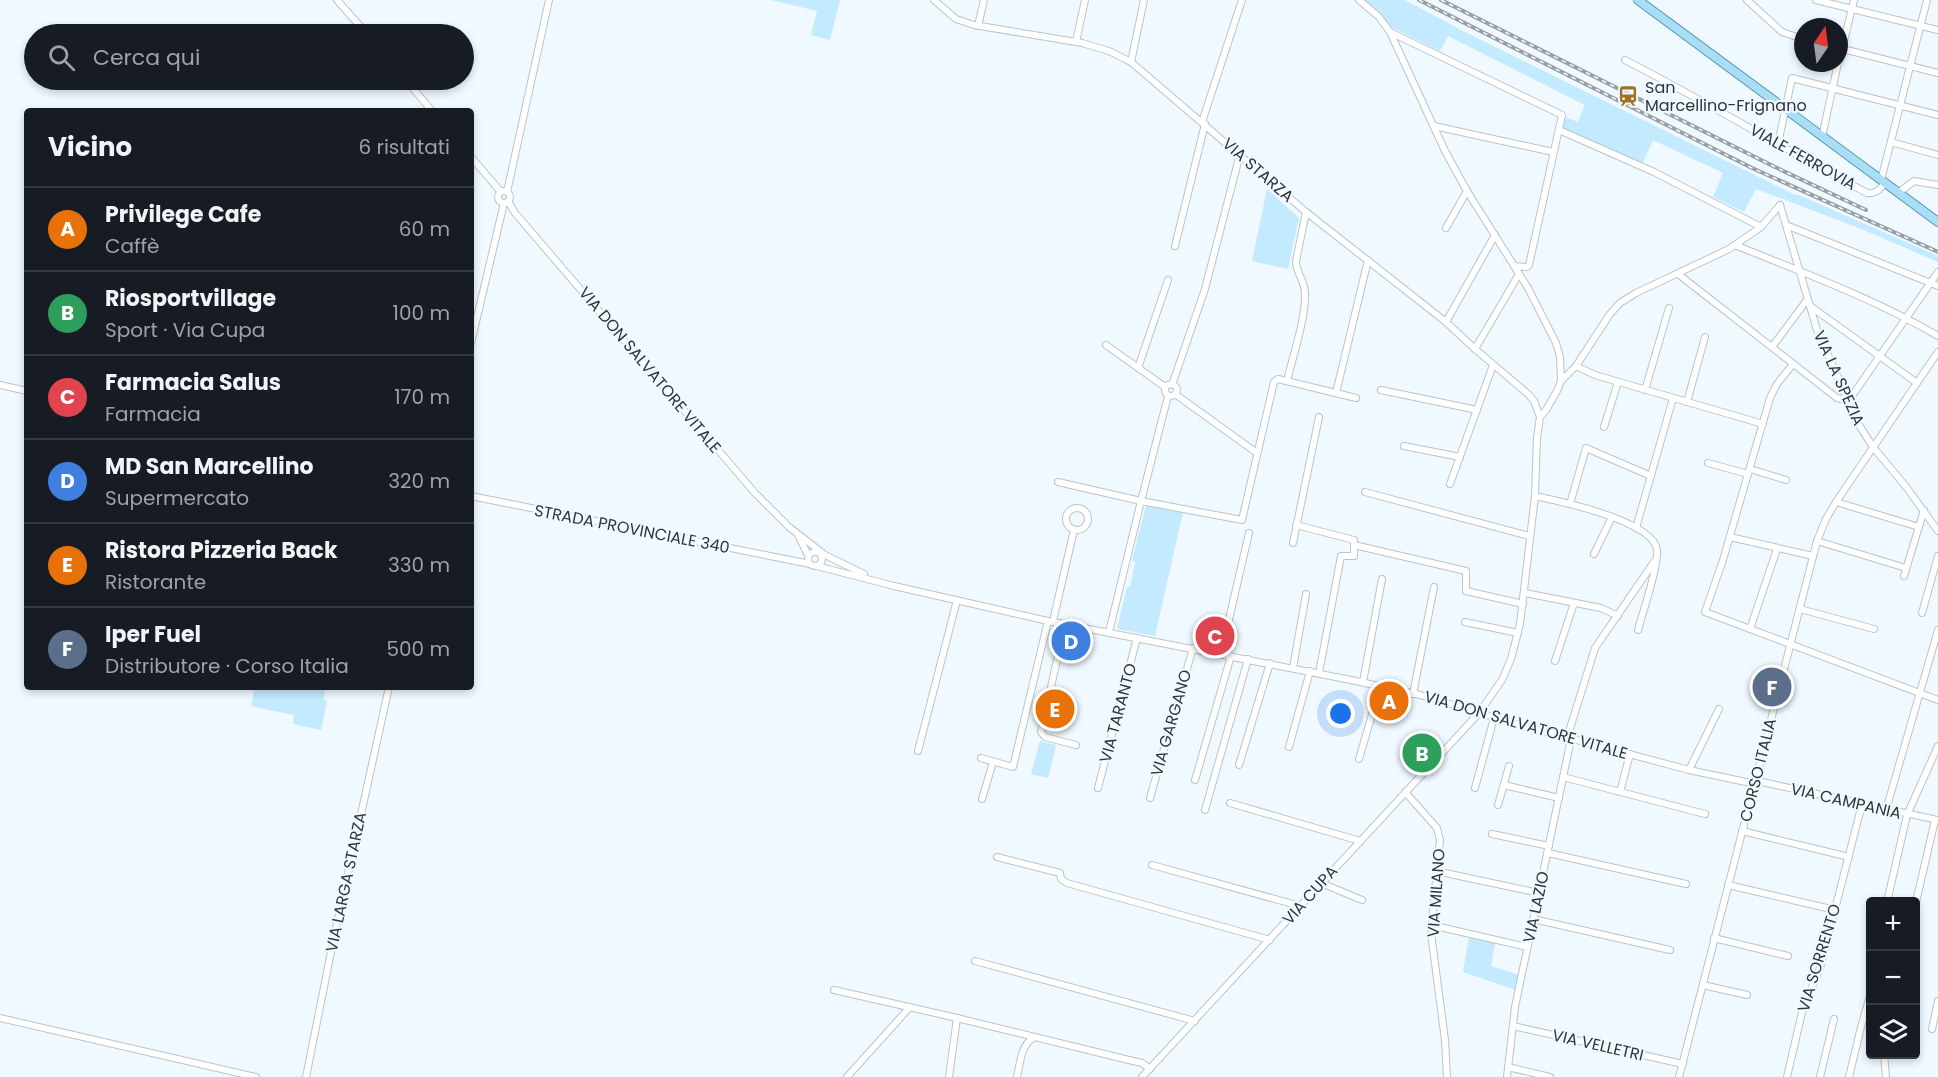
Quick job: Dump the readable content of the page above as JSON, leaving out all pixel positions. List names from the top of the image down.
{
  "streets": {
    "street": [
      "VIALE FERROVIA",
      "VIA STARZA",
      "VIA DON SALVATORE VITALE",
      "VIA LA SPEZIA",
      "STRADA PROVINCIALE 340",
      "VIA TARANTO",
      "VIA GARGANO",
      "CORSO ITALIA",
      "VIA CAMPANIA",
      "VIA LARGA STARZA",
      "VIA MILANO",
      "VIA CUPA",
      "VIA LAZIO",
      "VIA SORRENTO",
      "VIA VELLETRI"
    ]
  },
  "crossings": [
    ["VIA STARZA", "VIA CUPA"],
    ["VIA DON SALVATORE VITALE", "STRADA PROVINCIALE 340"],
    ["VIA DON SALVATORE VITALE", "VIA TARANTO"],
    ["VIA DON SALVATORE VITALE", "VIA GARGANO"],
    ["VIA DON SALVATORE VITALE", "CORSO ITALIA"],
    ["VIA DON SALVATORE VITALE", "VIA CAMPANIA"],
    ["VIA DON SALVATORE VITALE", "VIA CUPA"],
    ["VIA DON SALVATORE VITALE", "VIA LAZIO"],
    ["VIA LA SPEZIA", "CORSO ITALIA"],
    ["CORSO ITALIA", "VIA CAMPANIA"],
    ["CORSO ITALIA", "VIA VELLETRI"],
    ["VIA CAMPANIA", "VIA SORRENTO"],
    ["VIA MILANO", "VIA CUPA"],
    ["VIA LAZIO", "VIA VELLETRI"]
  ],
  "places": {
    "station": ["San Marcellino-Frignano"]
  },
  "north": "top",
  "page": {
    "search": "Cerca qui",
    "heading": ["Vicino", "6 risultati"],
    "list": [
      {
        "mark": "A",
        "name": "Privilege Cafe",
        "note": "Caffè",
        "value": "60 m"
      },
      {
        "mark": "B",
        "name": "Riosportvillage",
        "note": "Sport · Via Cupa",
        "value": "100 m"
      },
      {
        "mark": "C",
        "name": "Farmacia Salus",
        "note": "Farmacia",
        "value": "170 m"
      },
      {
        "mark": "D",
        "name": "MD San Marcellino",
        "note": "Supermercato",
        "value": "320 m"
      },
      {
        "mark": "E",
        "name": "Ristora Pizzeria Back",
        "note": "Ristorante",
        "value": "330 m"
      },
      {
        "mark": "F",
        "name": "Iper Fuel",
        "note": "Distributore · Corso Italia",
        "value": "500 m"
      }
    ],
    "pins": [
      "C",
      "D",
      "F",
      "A",
      "E",
      "B"
    ],
    "map_buttons": ["+", "−"]
  }
}
